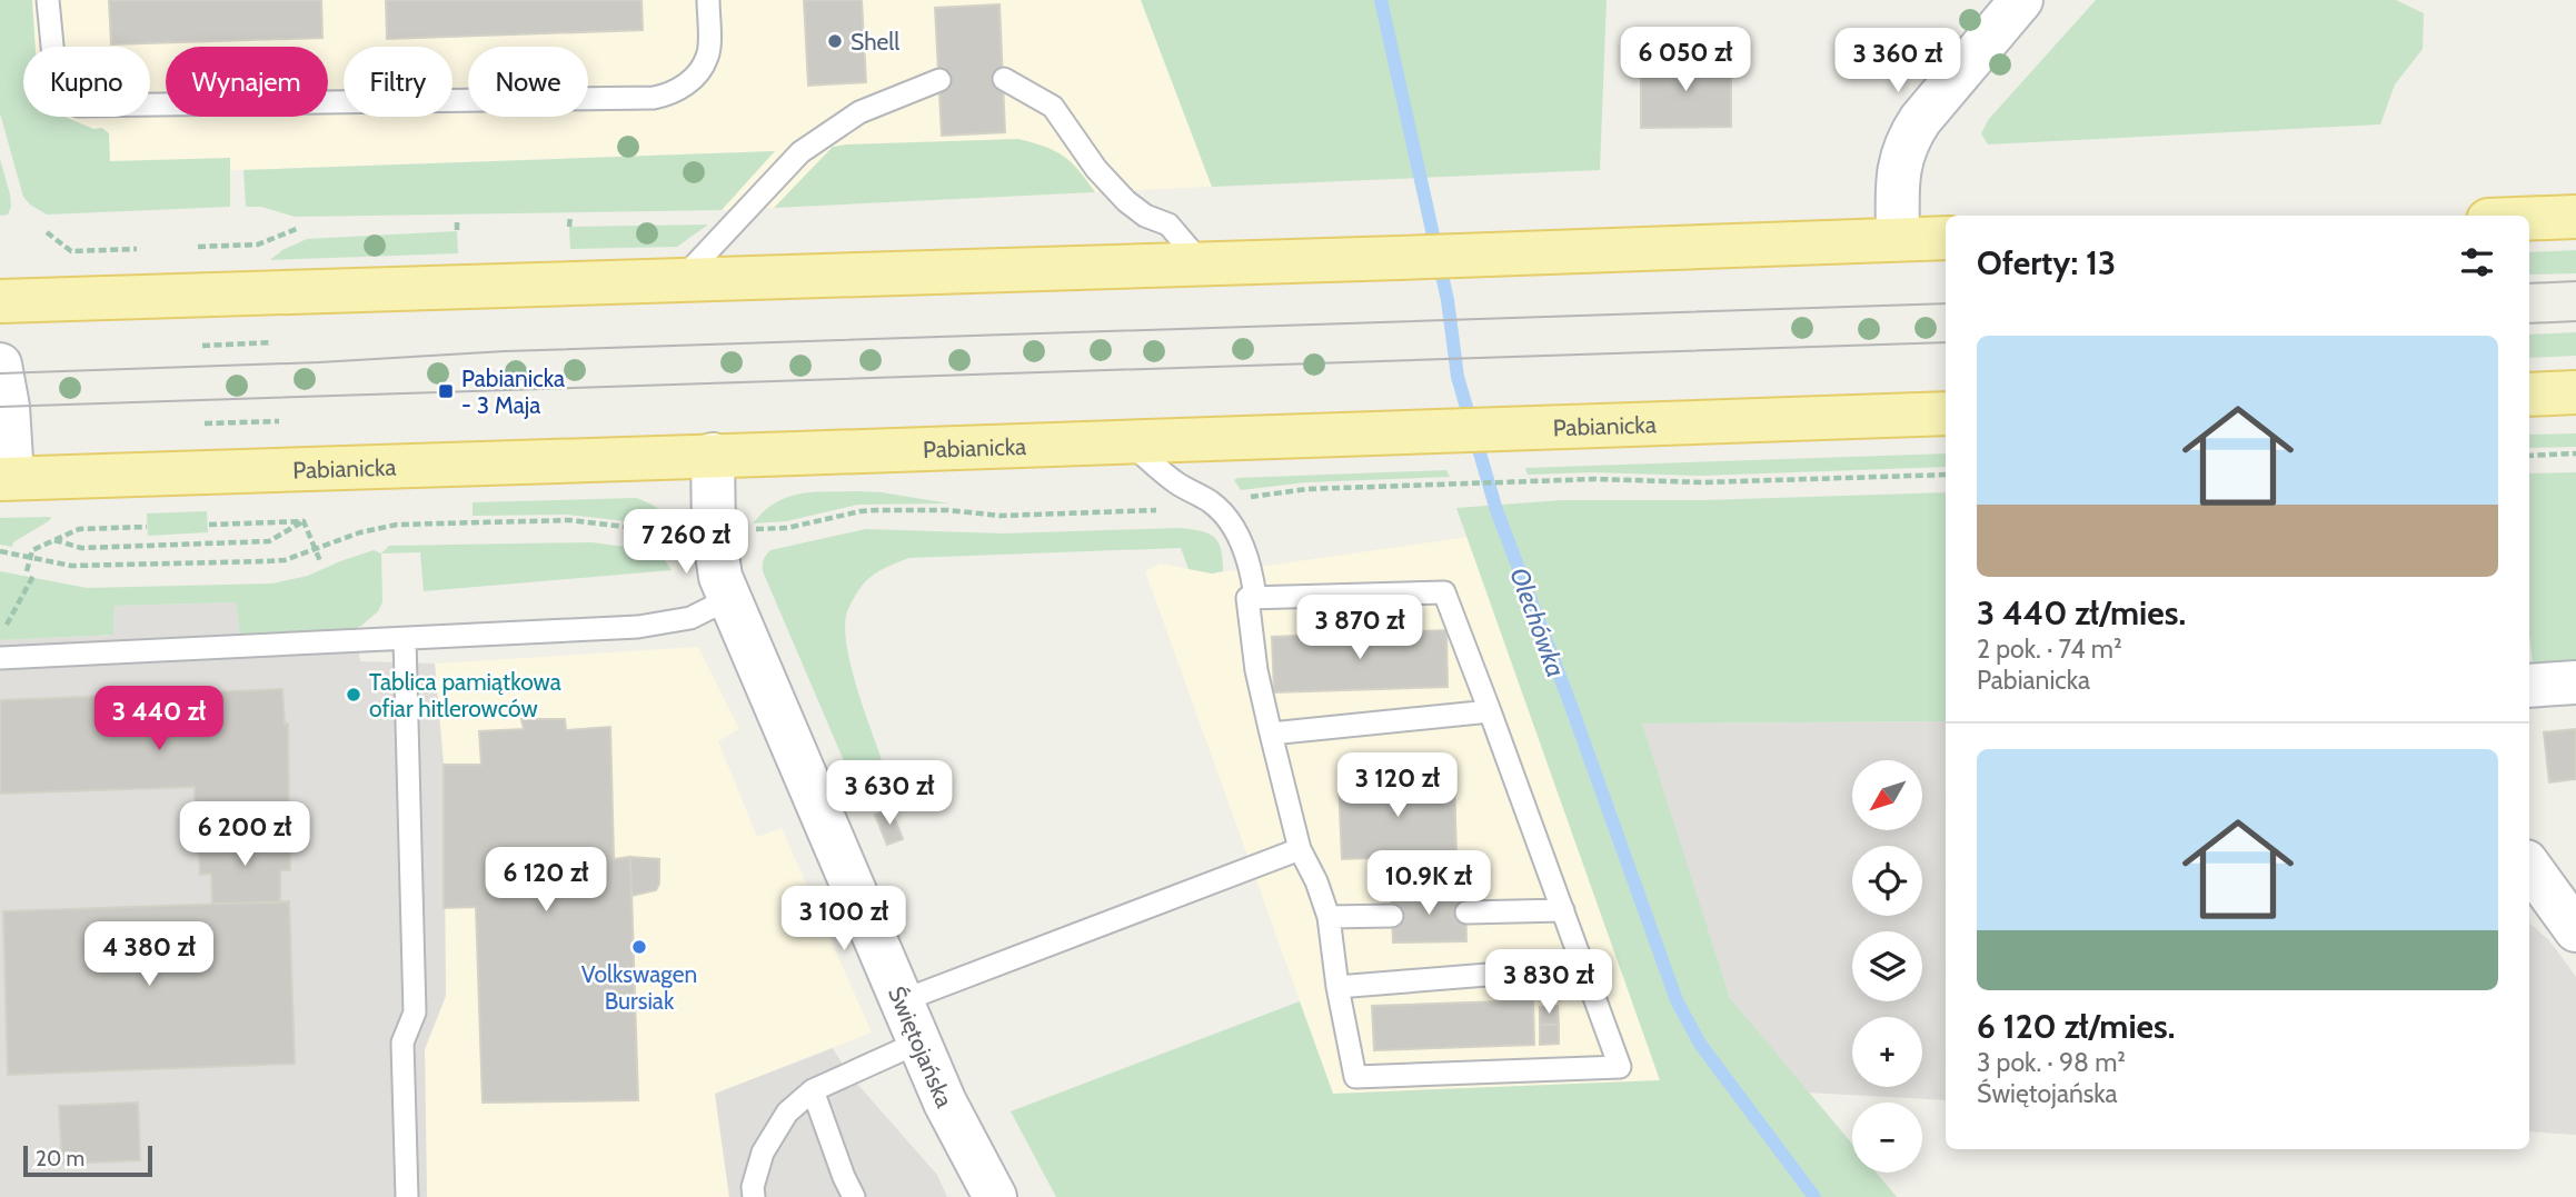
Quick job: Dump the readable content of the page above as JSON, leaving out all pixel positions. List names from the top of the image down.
{
  "streets": {
    "main road": ["Pabianicka"],
    "street": ["Świętojańska"]
  },
  "crossings": [
    ["Pabianicka", "Świętojańska"]
  ],
  "water": ["Olechówka"],
  "places": {
    "other": ["Shell", "Tablica pamiątkowa ofiar hitlerowców", "Volkswagen Bursiak"],
    "transit": ["Pabianicka - 3 Maja"]
  },
  "scale_bar": "20 m",
  "north": "bottom left",
  "page": {
    "price": [
      "6 050 zł",
      "3 360 zł",
      "7 260 zł",
      "3 870 zł",
      "3 440 zł",
      "3 120 zł",
      "3 630 zł",
      "6 200 zł",
      "6 120 zł",
      "10.9K zł",
      "3 100 zł",
      "4 380 zł",
      "3 830 zł"
    ],
    "chip": [
      "Kupno",
      "Wynajem",
      "Filtry",
      "Nowe"
    ],
    "heading": "Oferty: 13",
    "list": [
      {
        "name": "3 440 zł/mies.",
        "note": "2 pok. · 74 m² · Pabianicka"
      },
      {
        "name": "6 120 zł/mies.",
        "note": "3 pok. · 98 m² · Świętojańska"
      }
    ],
    "map_buttons": ["+", "−"],
    "scale": "20 m"
  }
}
